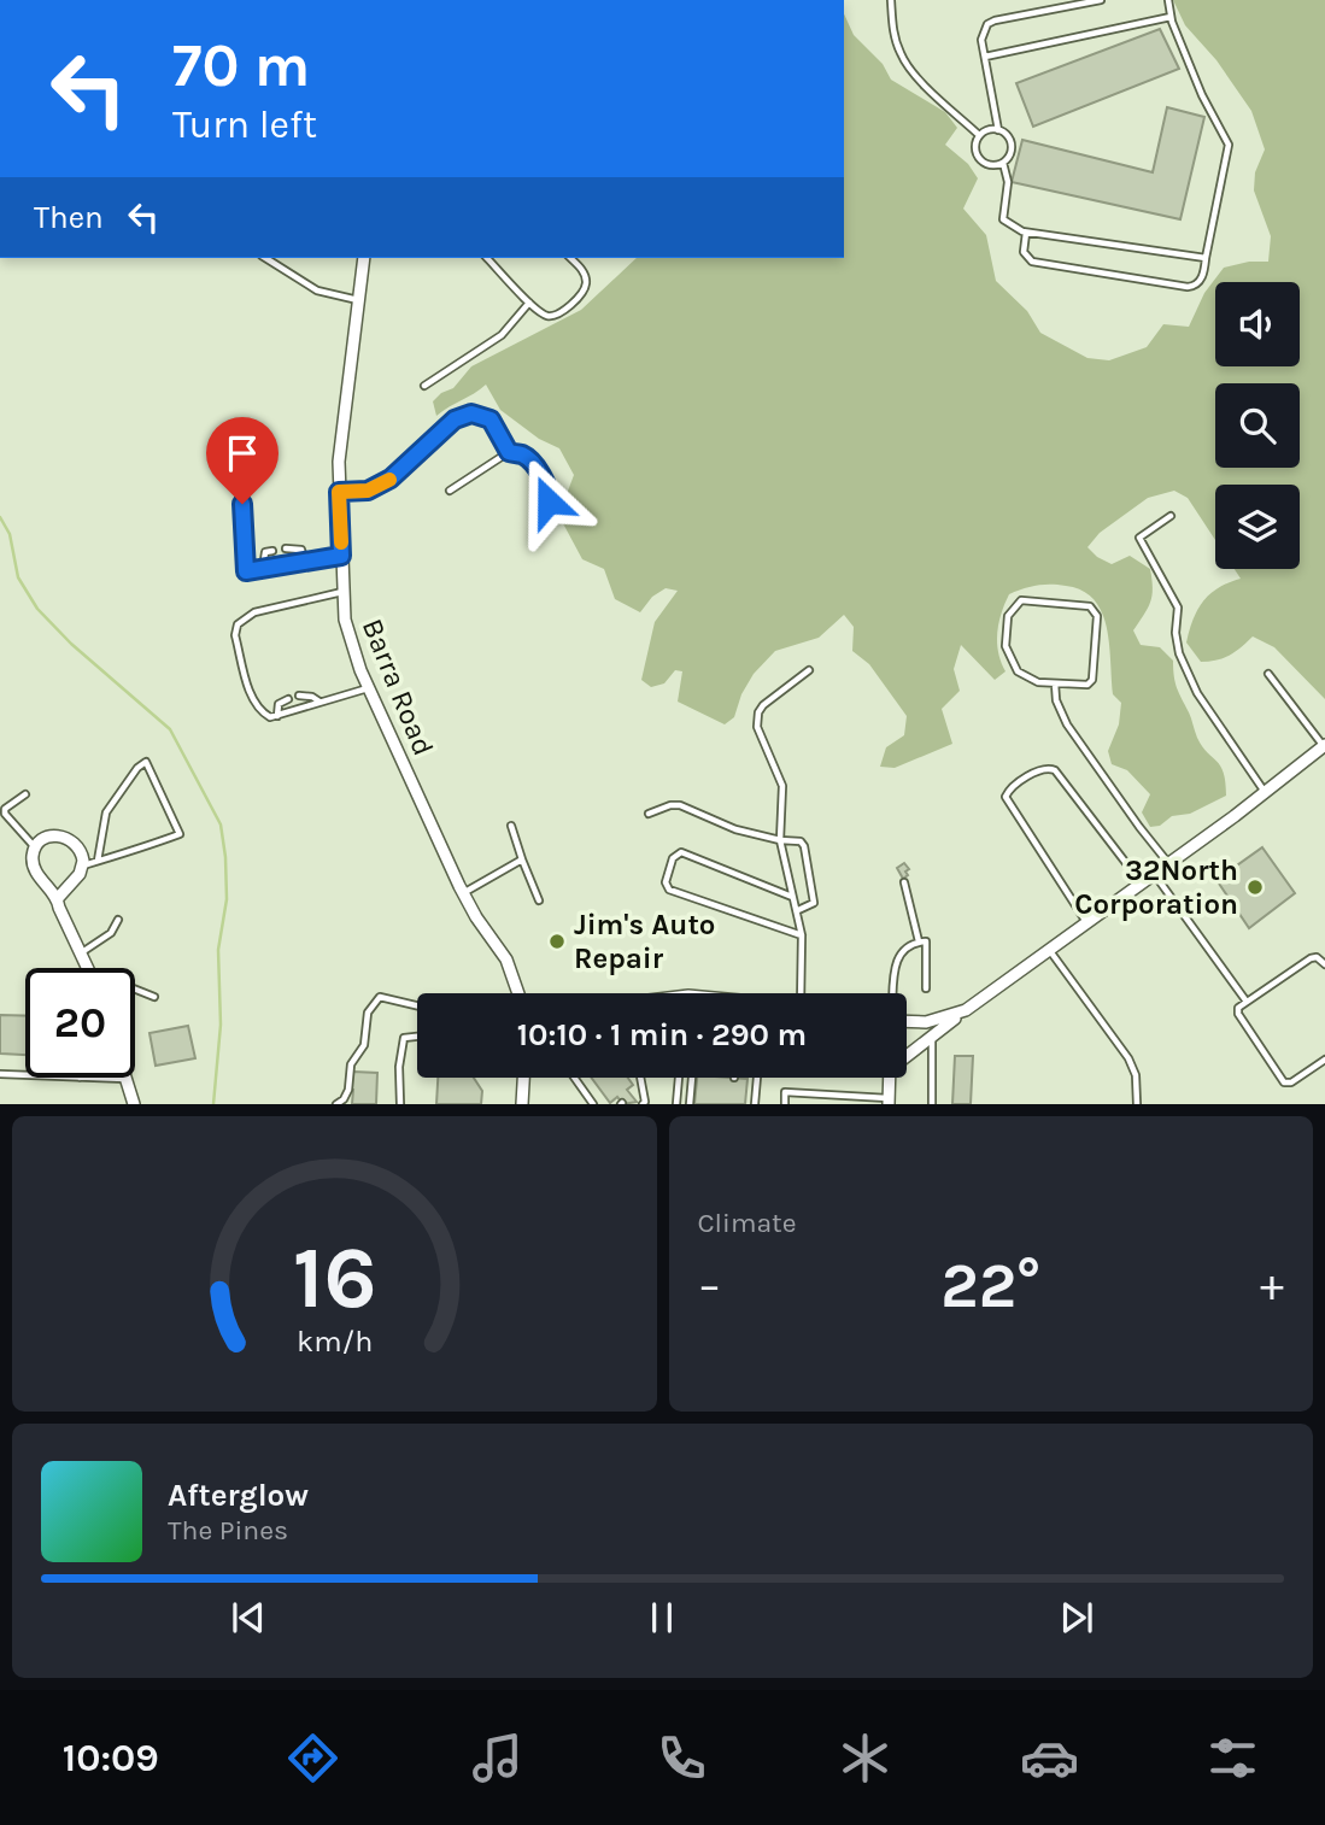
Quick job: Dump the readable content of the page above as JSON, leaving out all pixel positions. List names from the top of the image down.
{
  "streets": {
    "street": ["Barra Road"]
  },
  "places": ["32North Corporation", "Jim's Auto Repair"],
  "page": {
    "turn": ["70 m", "Turn left"],
    "then": "Then",
    "limit": "20",
    "trip": "10:10 · 1 min · 290 m",
    "tile": "Climate",
    "heat": ["−", "22°", "+"],
    "song": ["Afterglow", "The Pines"],
    "tabs": "10:09",
    "gauge": ["16", "km/h"]
  }
}
